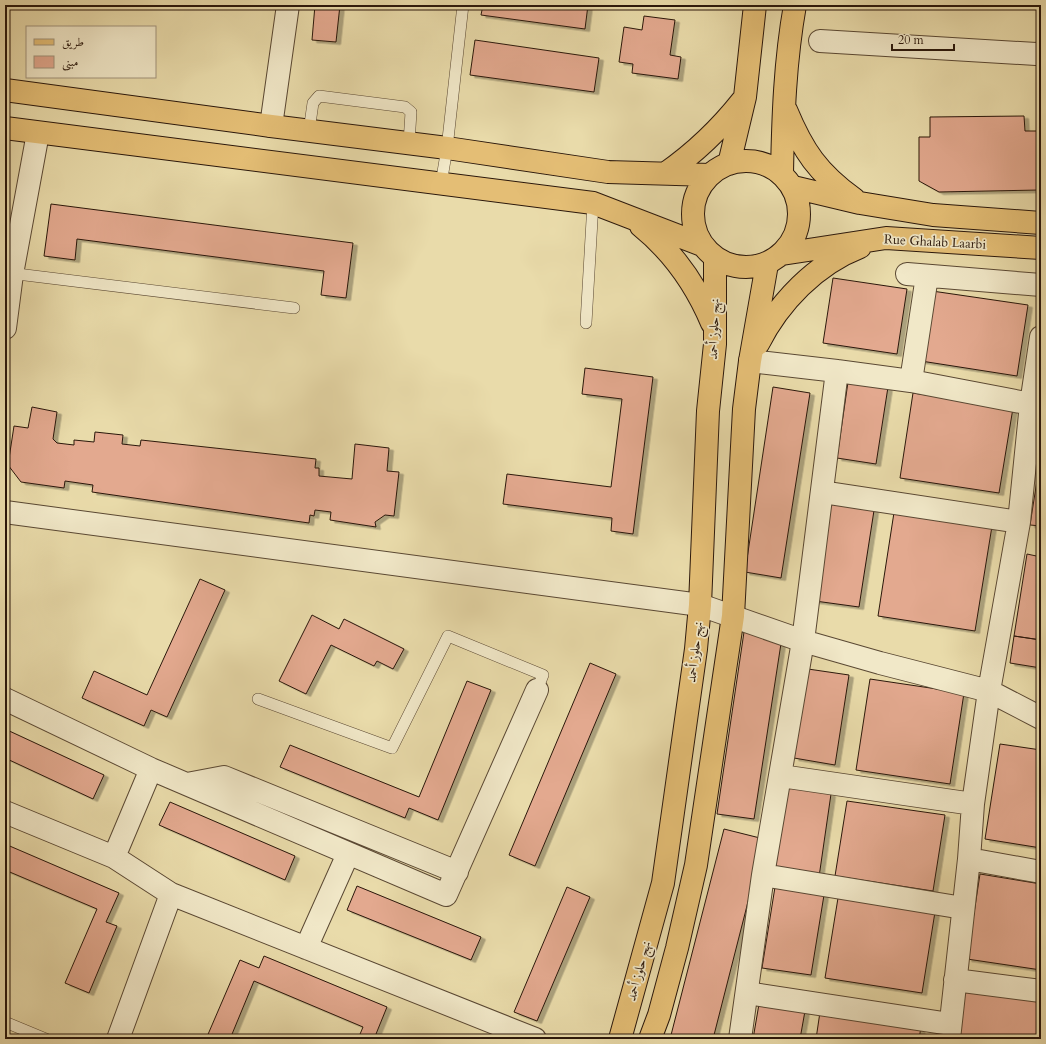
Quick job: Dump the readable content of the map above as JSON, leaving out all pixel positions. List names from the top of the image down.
{
  "streets": {
    "main road": ["Rue Ghalab Laarbi", "نهج حلوز أحمد"]
  },
  "crossings": [
    ["Rue Ghalab Laarbi", "نهج حلوز أحمد"]
  ],
  "legend": ["طريق", "مبنى"],
  "scale_bar": "20 m"
}
